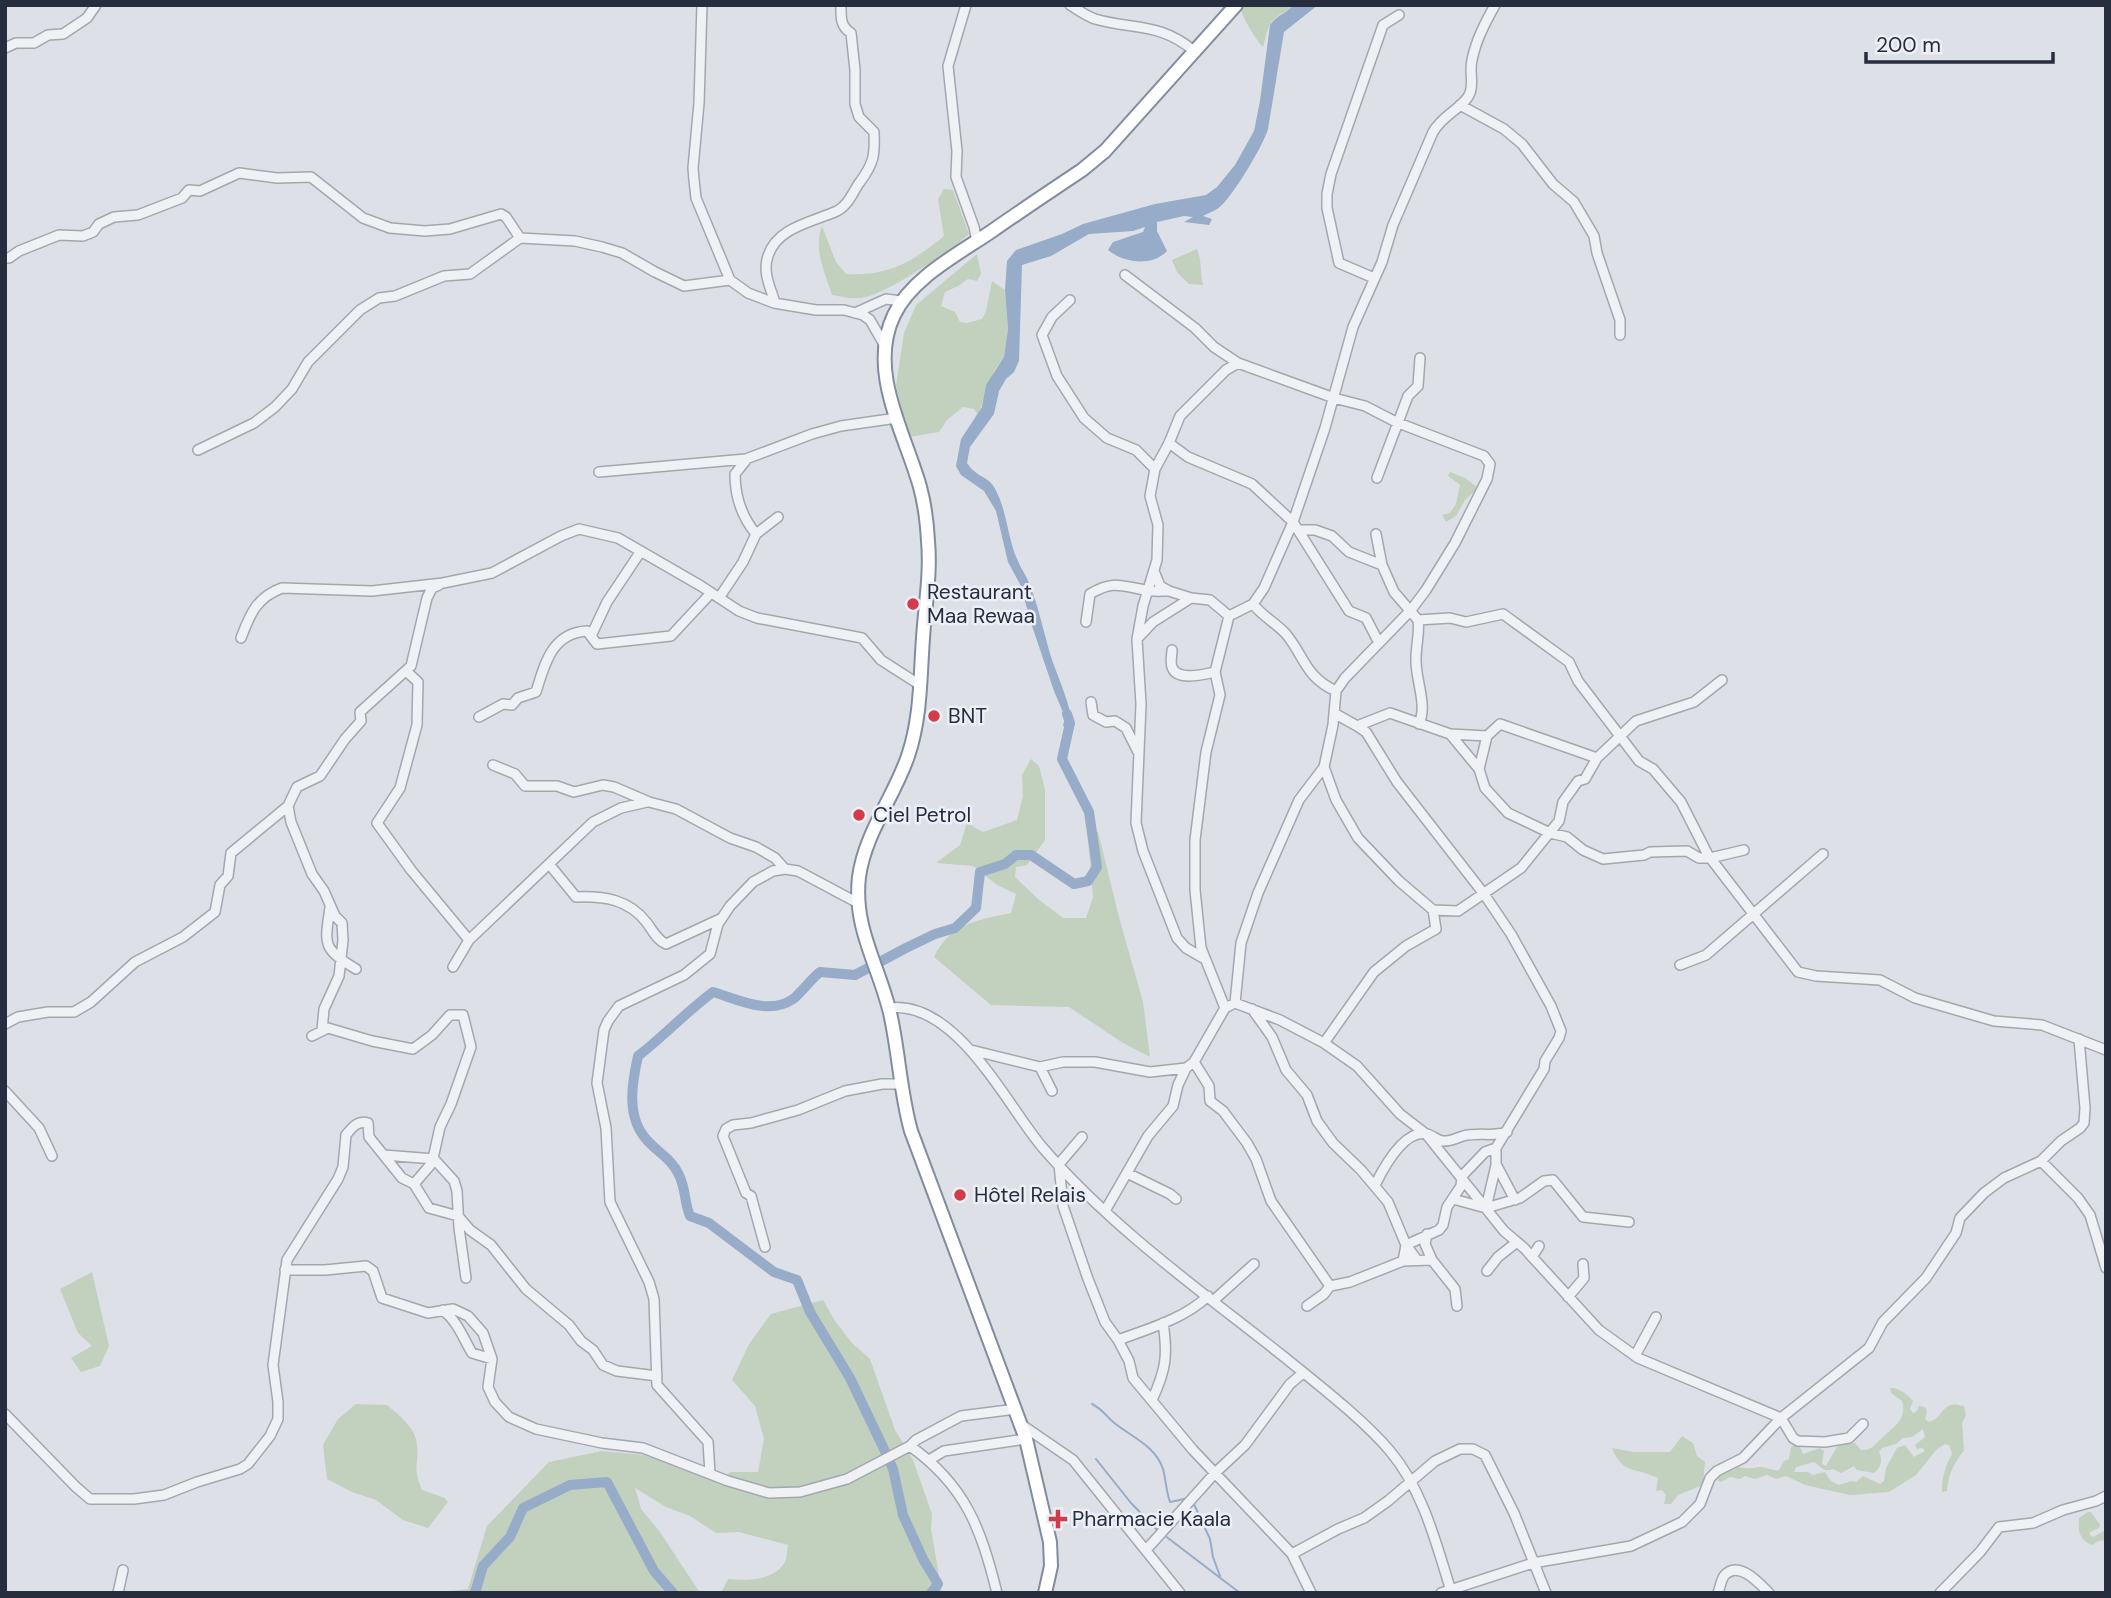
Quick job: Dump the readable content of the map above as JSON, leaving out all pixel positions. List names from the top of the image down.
{
  "places": {
    "other": [
      "Restaurant Maa Rewaa",
      "BNT",
      "Ciel Petrol",
      "Hôtel Relais"
    ],
    "health": ["Pharmacie Kaala"]
  },
  "scale_bar": "200 m"
}
